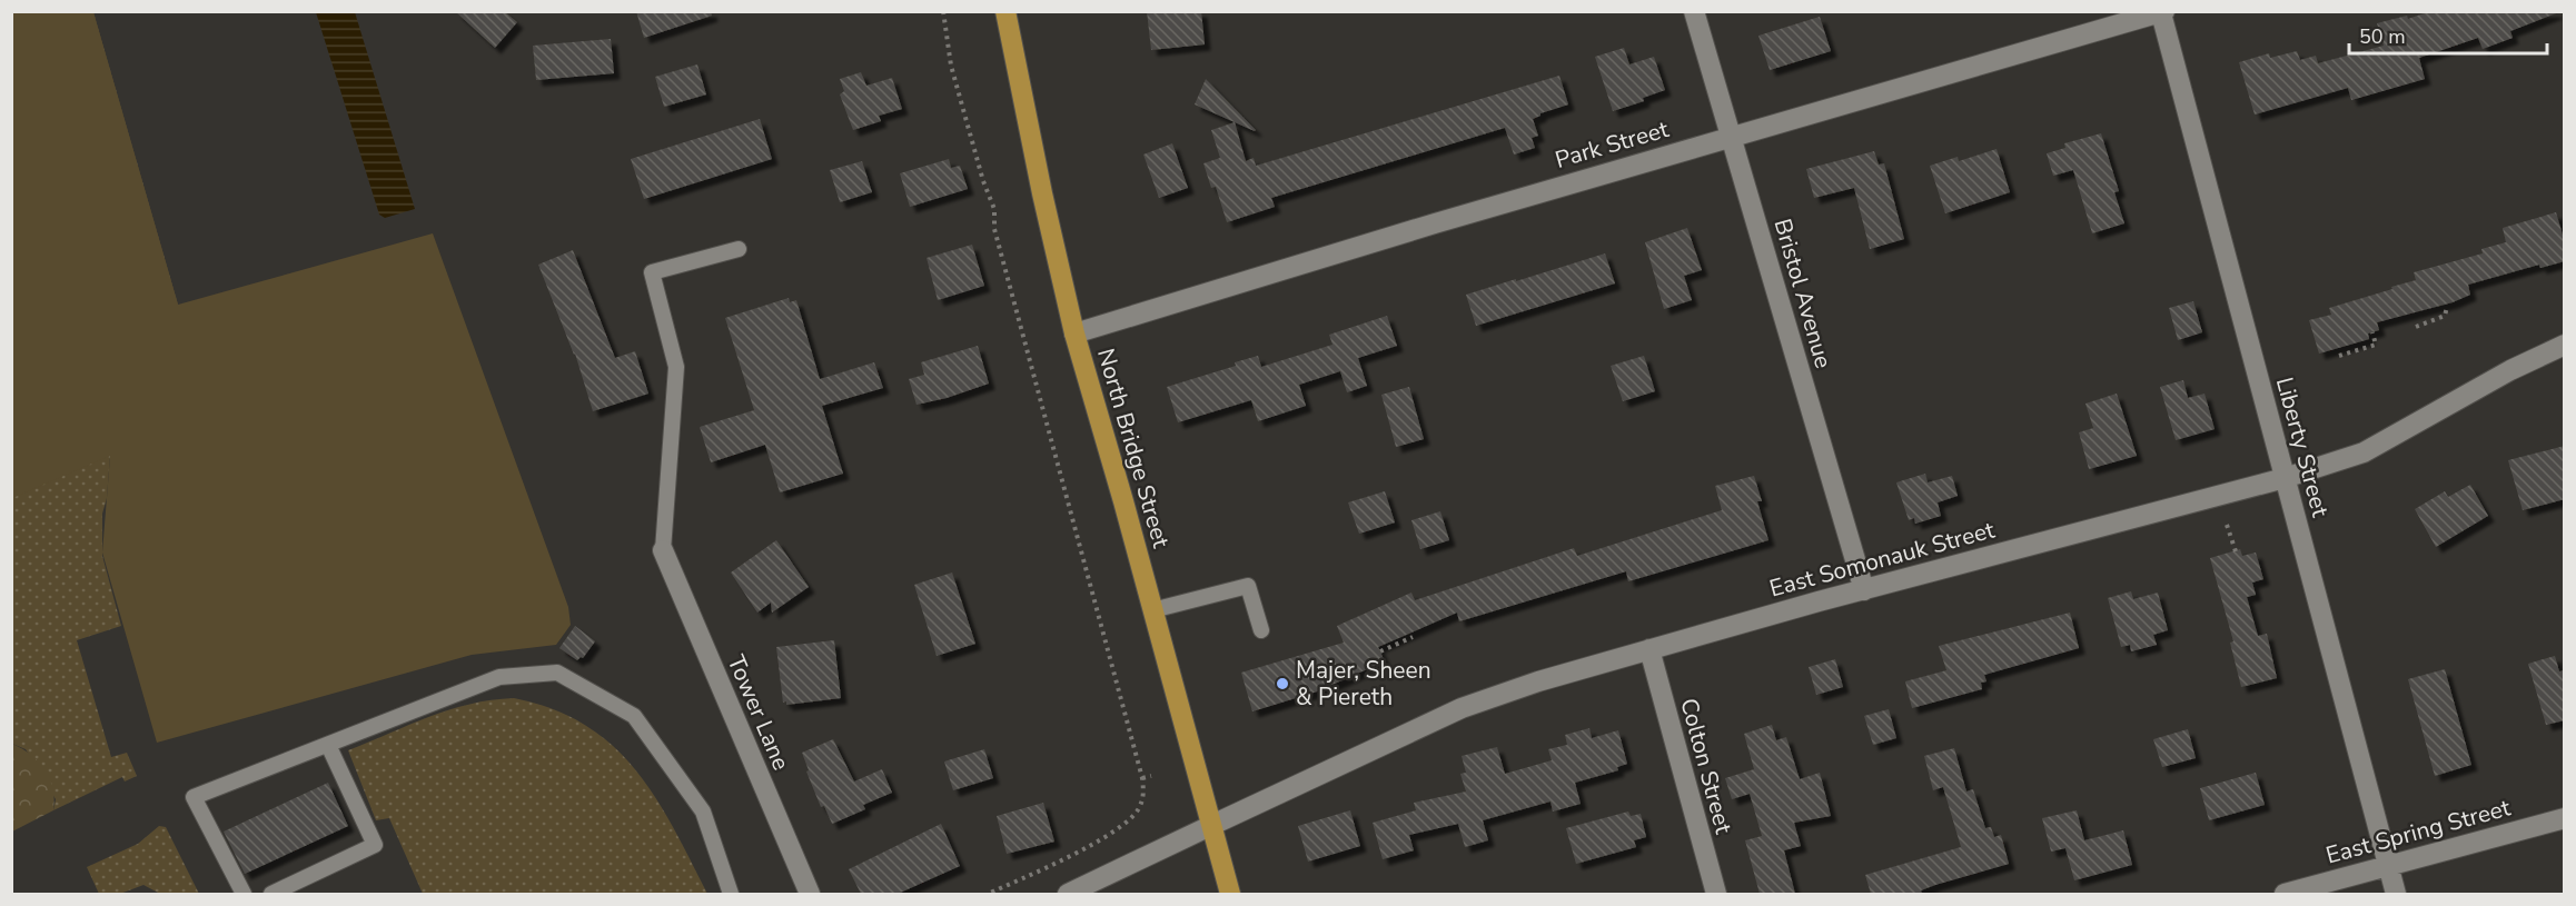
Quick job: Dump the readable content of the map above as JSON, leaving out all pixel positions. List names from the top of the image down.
{
  "streets": {
    "highway": ["North Bridge Street"],
    "street": [
      "Park Street",
      "Bristol Avenue",
      "Liberty Street",
      "East Somonauk Street",
      "Tower Lane",
      "Colton Street",
      "East Spring Street"
    ]
  },
  "crossings": [
    ["Park Street", "Bristol Avenue"],
    ["Park Street", "Liberty Street"],
    ["Park Street", "North Bridge Street"],
    ["Bristol Avenue", "East Somonauk Street"],
    ["Liberty Street", "East Somonauk Street"],
    ["Liberty Street", "East Spring Street"],
    ["North Bridge Street", "East Somonauk Street"],
    ["East Somonauk Street", "Colton Street"]
  ],
  "places": ["Majer, Sheen & Piereth"],
  "scale_bar": "50 m"
}
